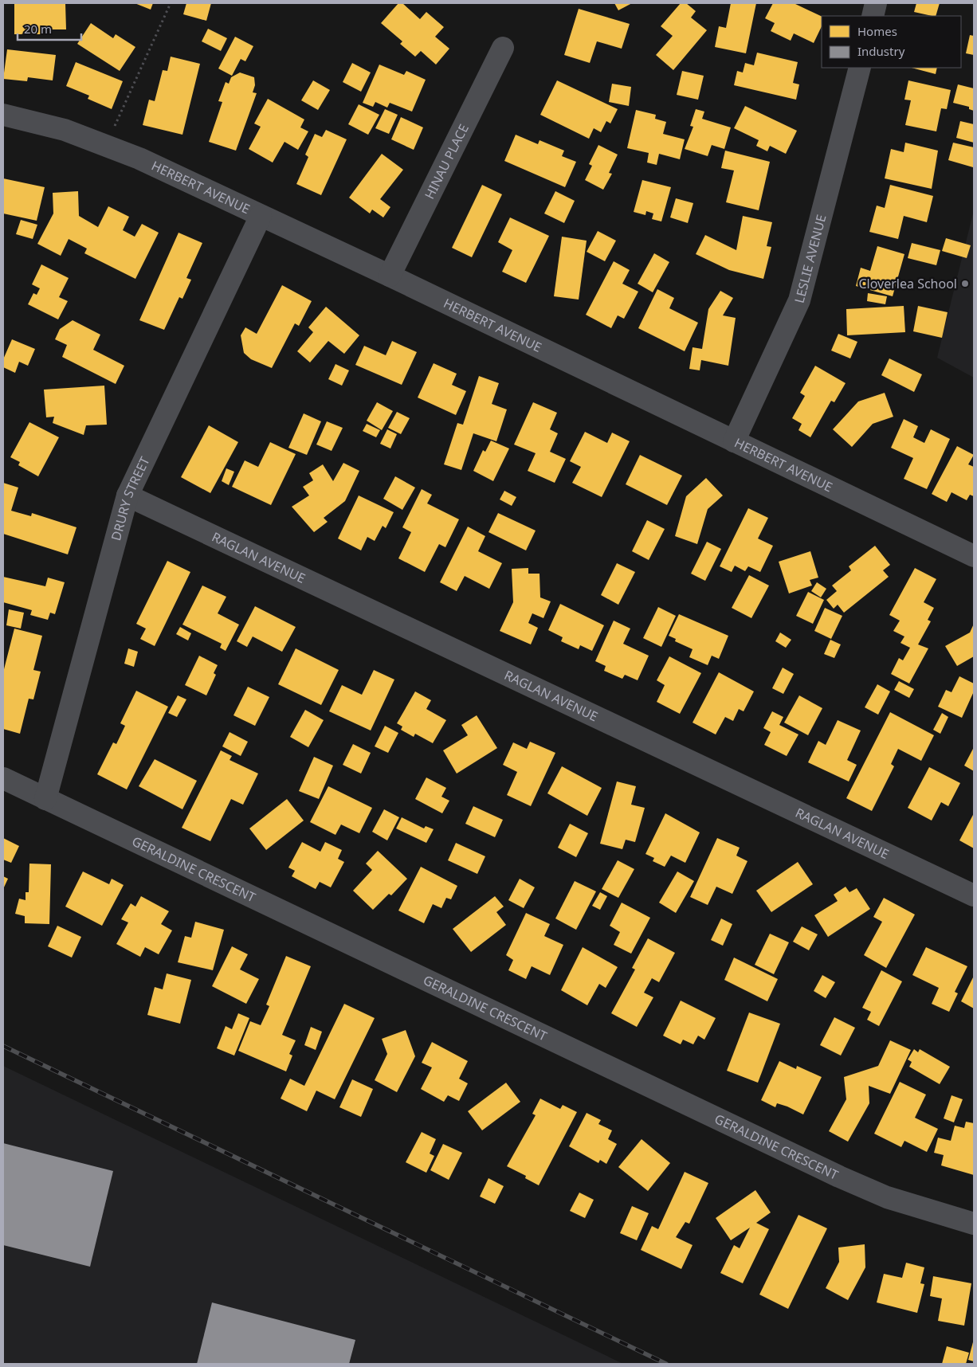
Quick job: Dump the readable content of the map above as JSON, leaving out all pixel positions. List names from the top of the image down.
{
  "streets": {
    "street": [
      "HINAU PLACE",
      "HERBERT AVENUE",
      "LESLIE AVENUE",
      "DRURY STREET",
      "RAGLAN AVENUE",
      "GERALDINE CRESCENT"
    ]
  },
  "crossings": [
    ["HINAU PLACE", "HERBERT AVENUE"],
    ["HERBERT AVENUE", "LESLIE AVENUE"],
    ["HERBERT AVENUE", "DRURY STREET"],
    ["DRURY STREET", "RAGLAN AVENUE"],
    ["DRURY STREET", "GERALDINE CRESCENT"]
  ],
  "places": ["Cloverlea School"],
  "legend": ["Homes", "Industry"],
  "scale_bar": "20 m"
}
